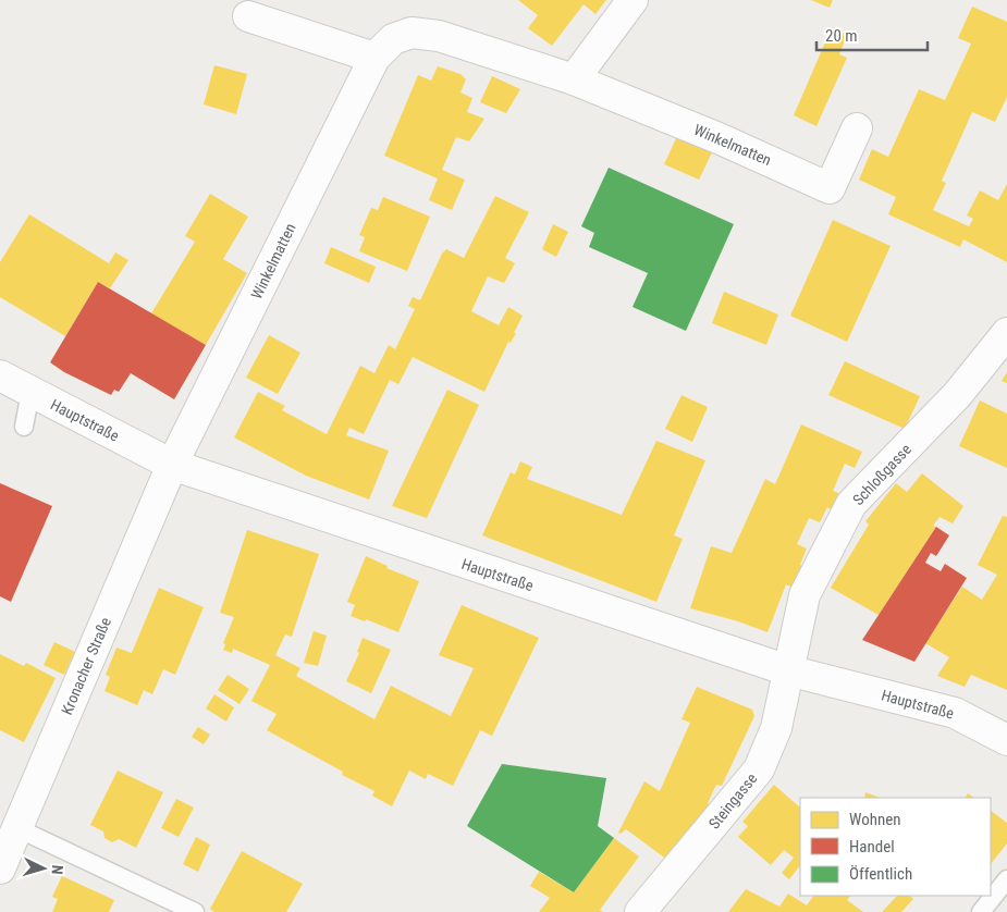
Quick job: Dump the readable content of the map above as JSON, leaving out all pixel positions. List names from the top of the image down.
{
  "streets": {
    "street": [
      "Winkelmatten",
      "Hauptstraße",
      "Schloßgasse",
      "Kronacher Straße",
      "Steingasse"
    ]
  },
  "crossings": [
    ["Winkelmatten", "Hauptstraße"],
    ["Winkelmatten", "Kronacher Straße"],
    ["Hauptstraße", "Schloßgasse"],
    ["Hauptstraße", "Kronacher Straße"],
    ["Hauptstraße", "Steingasse"],
    ["Schloßgasse", "Steingasse"]
  ],
  "legend": ["Wohnen", "Handel", "Öffentlich"],
  "scale_bar": "20 m",
  "north": "right"
}
